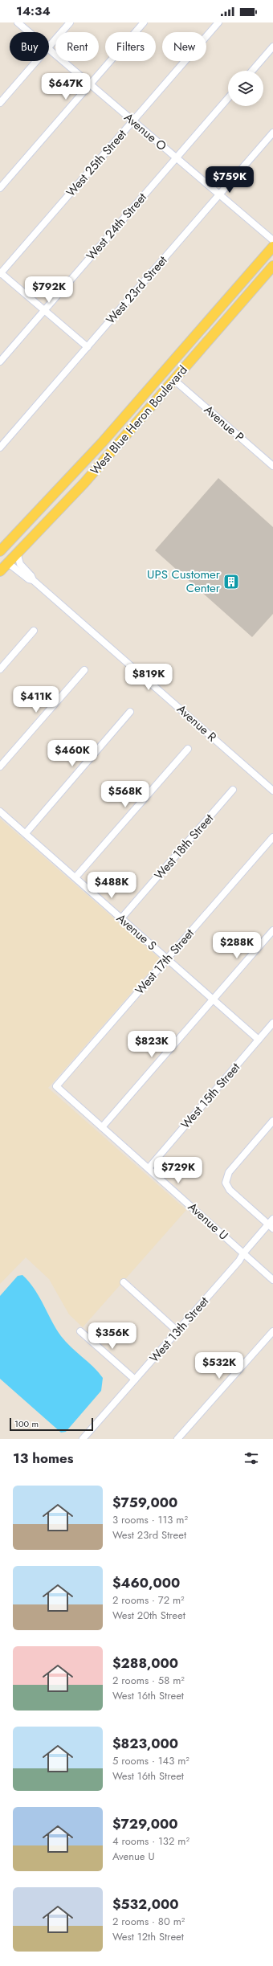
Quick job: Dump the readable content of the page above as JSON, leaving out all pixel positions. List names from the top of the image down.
{
  "streets": {
    "main road": ["West Blue Heron Boulevard"],
    "street": [
      "Avenue O",
      "West 25th Street",
      "West 24th Street",
      "West 23rd Street",
      "Avenue P",
      "Avenue R",
      "West 18th Street",
      "Avenue S",
      "West 17th Street",
      "West 15th Street",
      "Avenue U",
      "West 13th Street"
    ]
  },
  "crossings": [
    ["Avenue O", "West 25th Street"],
    ["Avenue O", "West 24th Street"],
    ["Avenue O", "West 23rd Street"],
    ["West Blue Heron Boulevard", "Avenue P"],
    ["West Blue Heron Boulevard", "Avenue R"],
    ["West 18th Street", "Avenue S"],
    ["Avenue S", "West 17th Street"],
    ["Avenue S", "West 15th Street"],
    ["West 17th Street", "Avenue U"],
    ["West 15th Street", "Avenue U"],
    ["Avenue U", "West 13th Street"]
  ],
  "places": {
    "building": ["UPS Customer Center"]
  },
  "scale_bar": "100 m",
  "page": {
    "status": "14:34",
    "chip": [
      "Buy",
      "Rent",
      "Filters",
      "New"
    ],
    "price": [
      "$647K",
      "$759K",
      "$792K",
      "$819K",
      "$411K",
      "$460K",
      "$568K",
      "$488K",
      "$288K",
      "$823K",
      "$729K",
      "$356K",
      "$532K"
    ],
    "scale": "100 m",
    "heading": "13 homes",
    "list": [
      {
        "name": "$759,000",
        "note": "3 rooms · 113 m² · West 23rd Street"
      },
      {
        "name": "$460,000",
        "note": "2 rooms · 72 m² · West 20th Street"
      },
      {
        "name": "$288,000",
        "note": "2 rooms · 58 m² · West 16th Street"
      },
      {
        "name": "$823,000",
        "note": "5 rooms · 143 m² · West 16th Street"
      },
      {
        "name": "$729,000",
        "note": "4 rooms · 132 m² · Avenue U"
      },
      {
        "name": "$532,000",
        "note": "2 rooms · 80 m² · West 12th Street"
      }
    ]
  }
}
